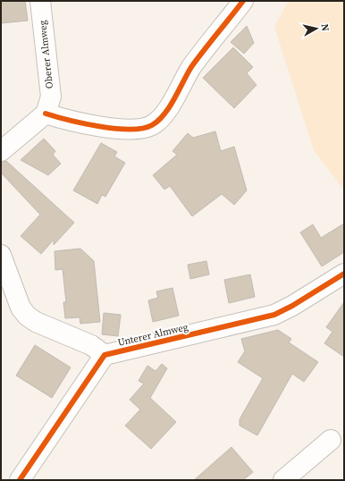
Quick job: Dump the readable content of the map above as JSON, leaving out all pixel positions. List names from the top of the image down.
{
  "streets": {
    "street": ["Oberer Almweg", "Unterer Almweg"]
  },
  "north": "right"
}
